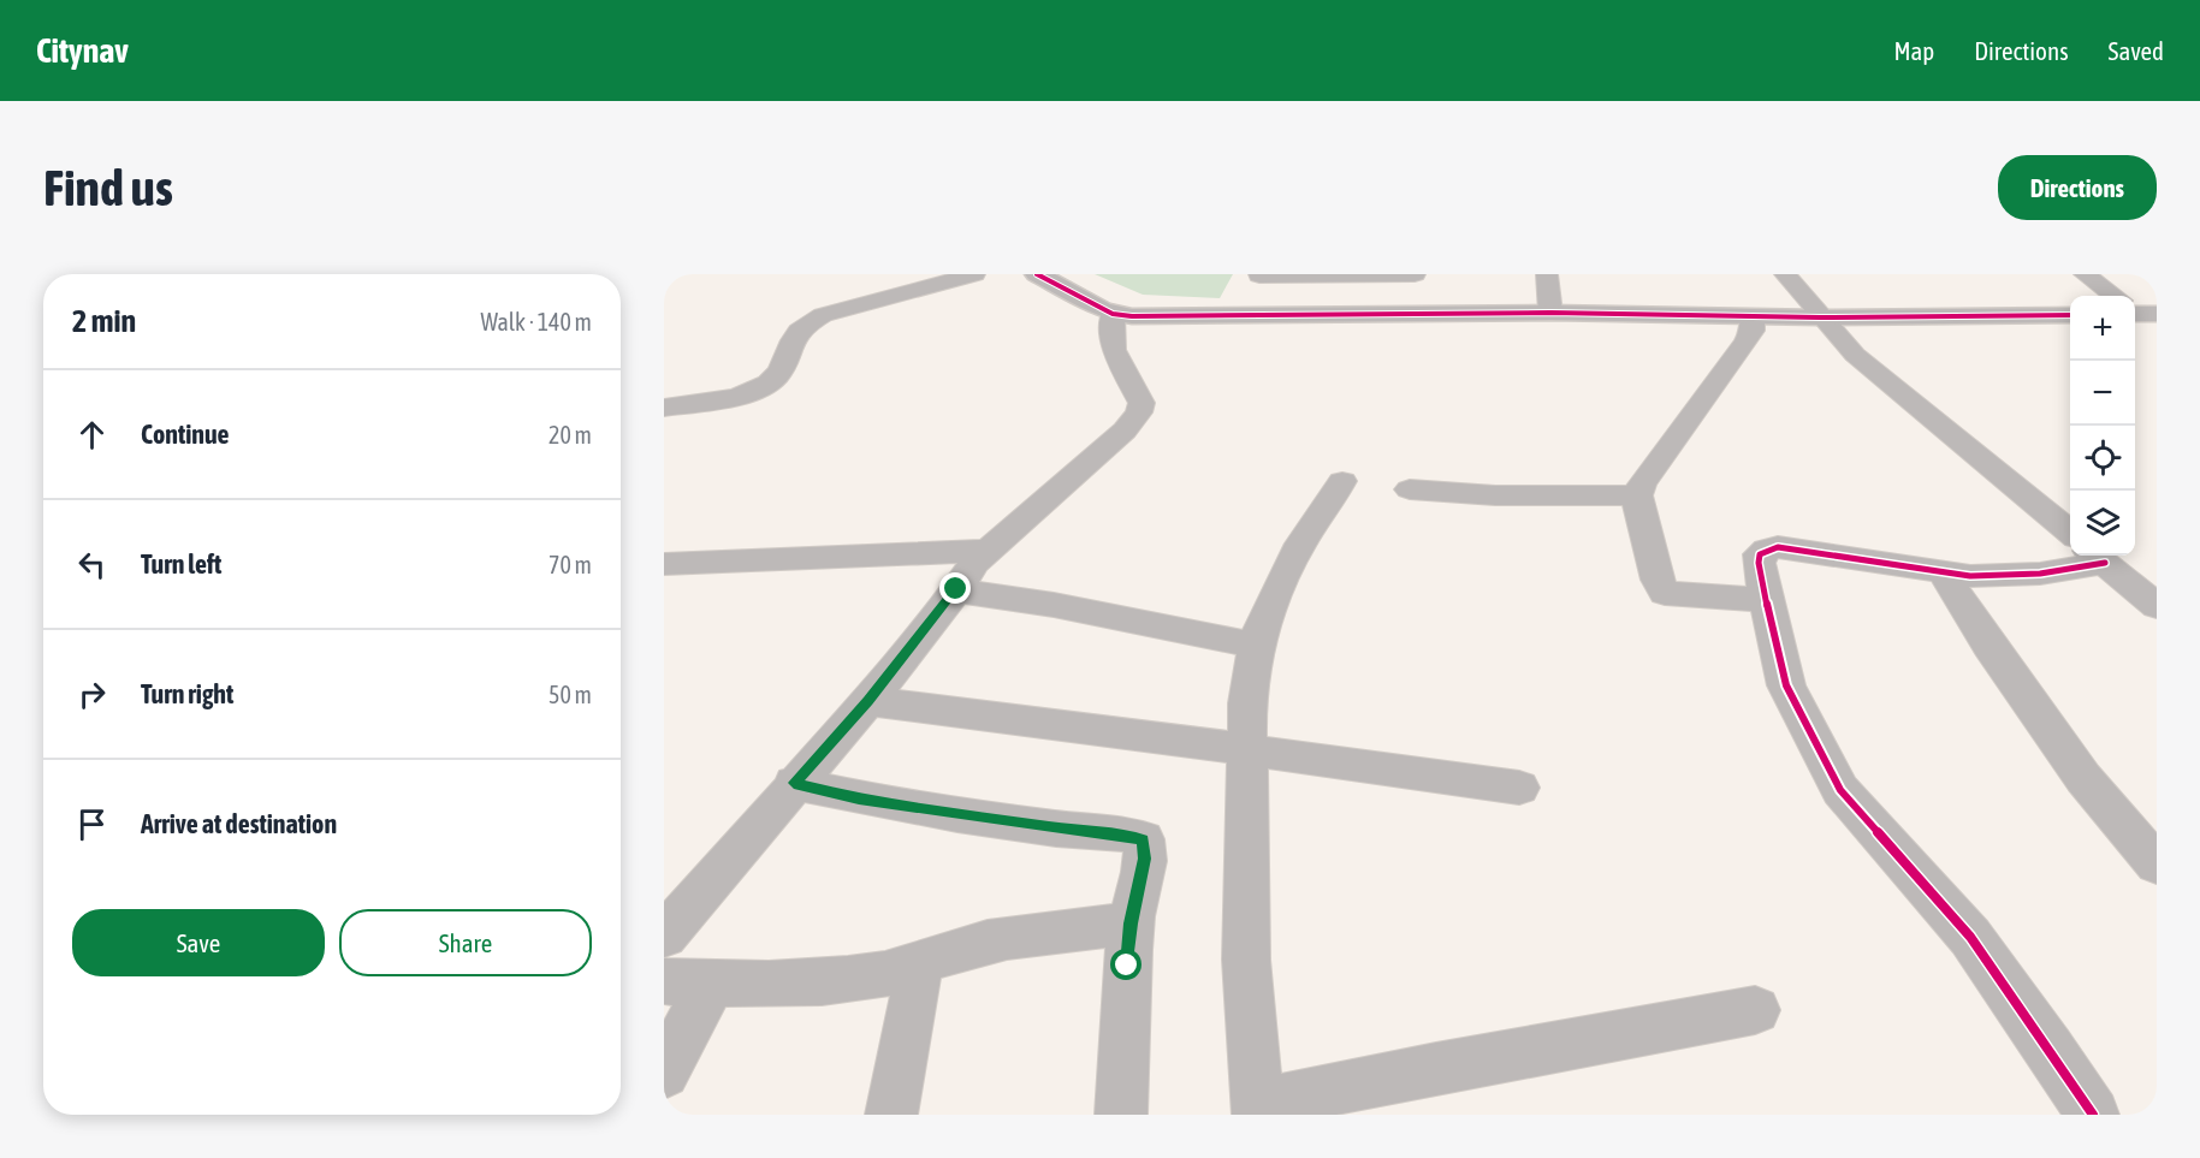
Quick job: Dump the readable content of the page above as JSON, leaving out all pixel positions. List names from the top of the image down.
{
  "page": {
    "header": "Citynav",
    "nav": ["Map", "Directions", "Saved"],
    "buttons": [
      "Directions",
      ["Save", "Share"]
    ],
    "title": "Find us",
    "heading": ["2 min", "Walk · 140 m"],
    "map_buttons": ["+", "−"],
    "list": [
      ["Continue", "20 m"],
      ["Turn left", "70 m"],
      ["Turn right", "50 m"],
      "Arrive at destination"
    ]
  }
}
